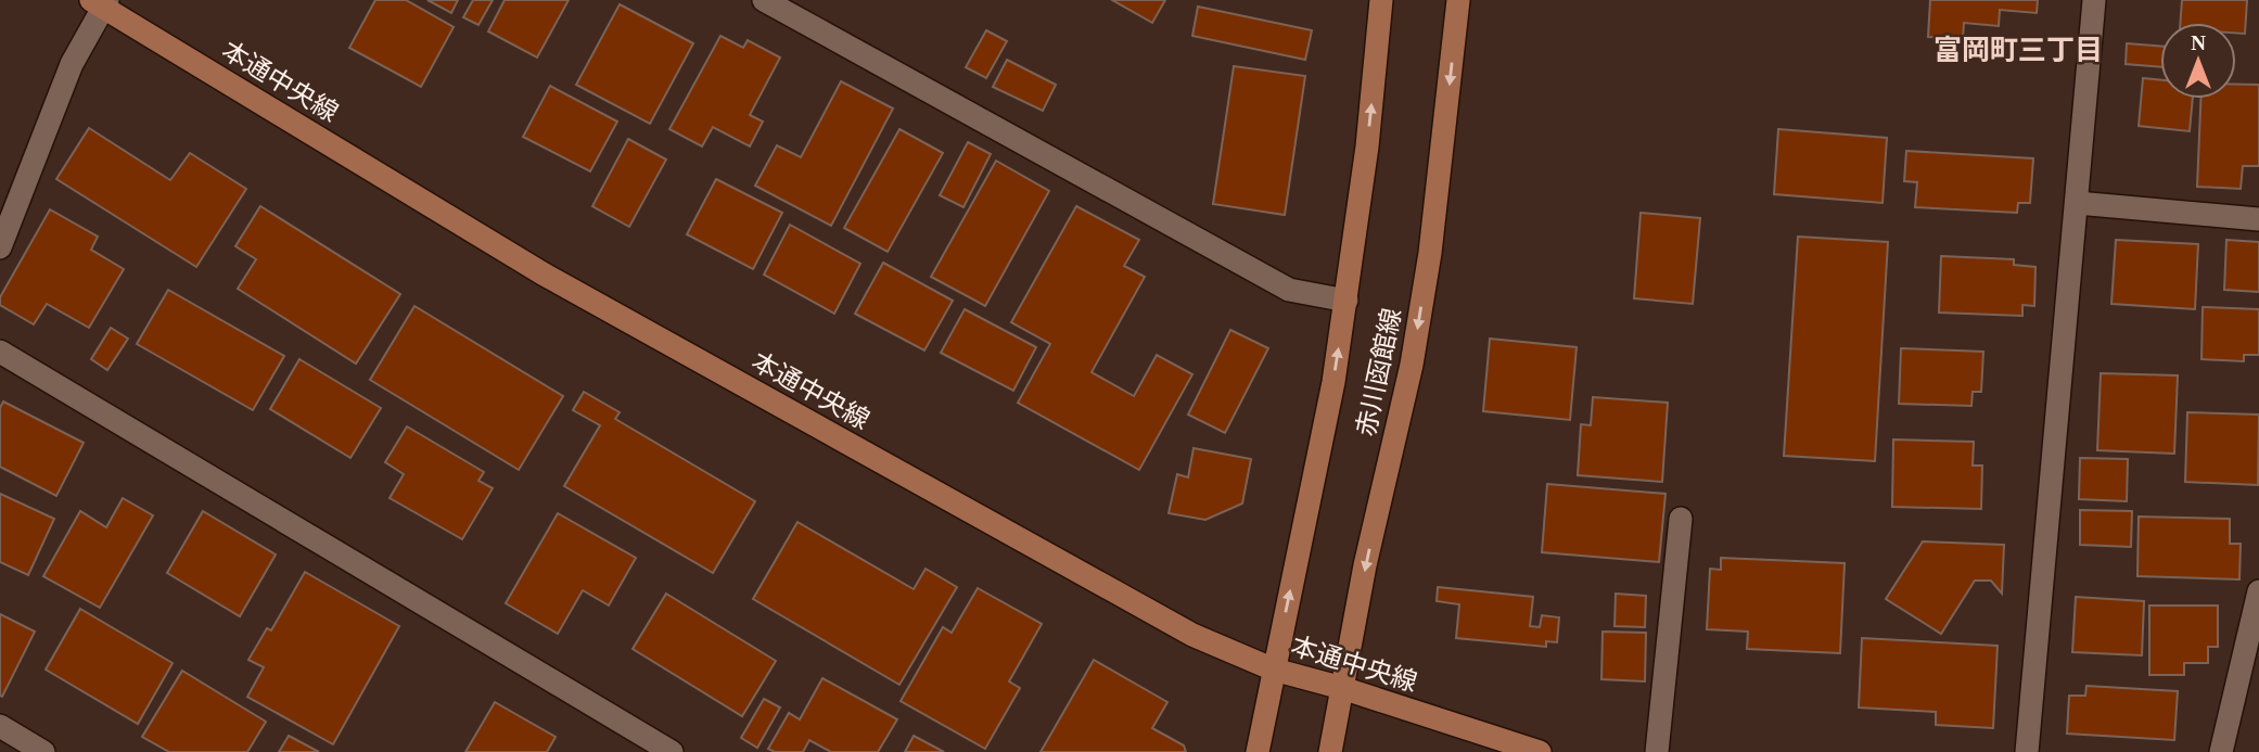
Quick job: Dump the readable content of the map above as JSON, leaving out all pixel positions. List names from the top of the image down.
{
  "streets": {
    "street": ["本通中央線", "赤川函館線"]
  },
  "crossings": [
    ["本通中央線", "赤川函館線"]
  ],
  "districts": ["富岡町三丁目"],
  "north": "top"
}
